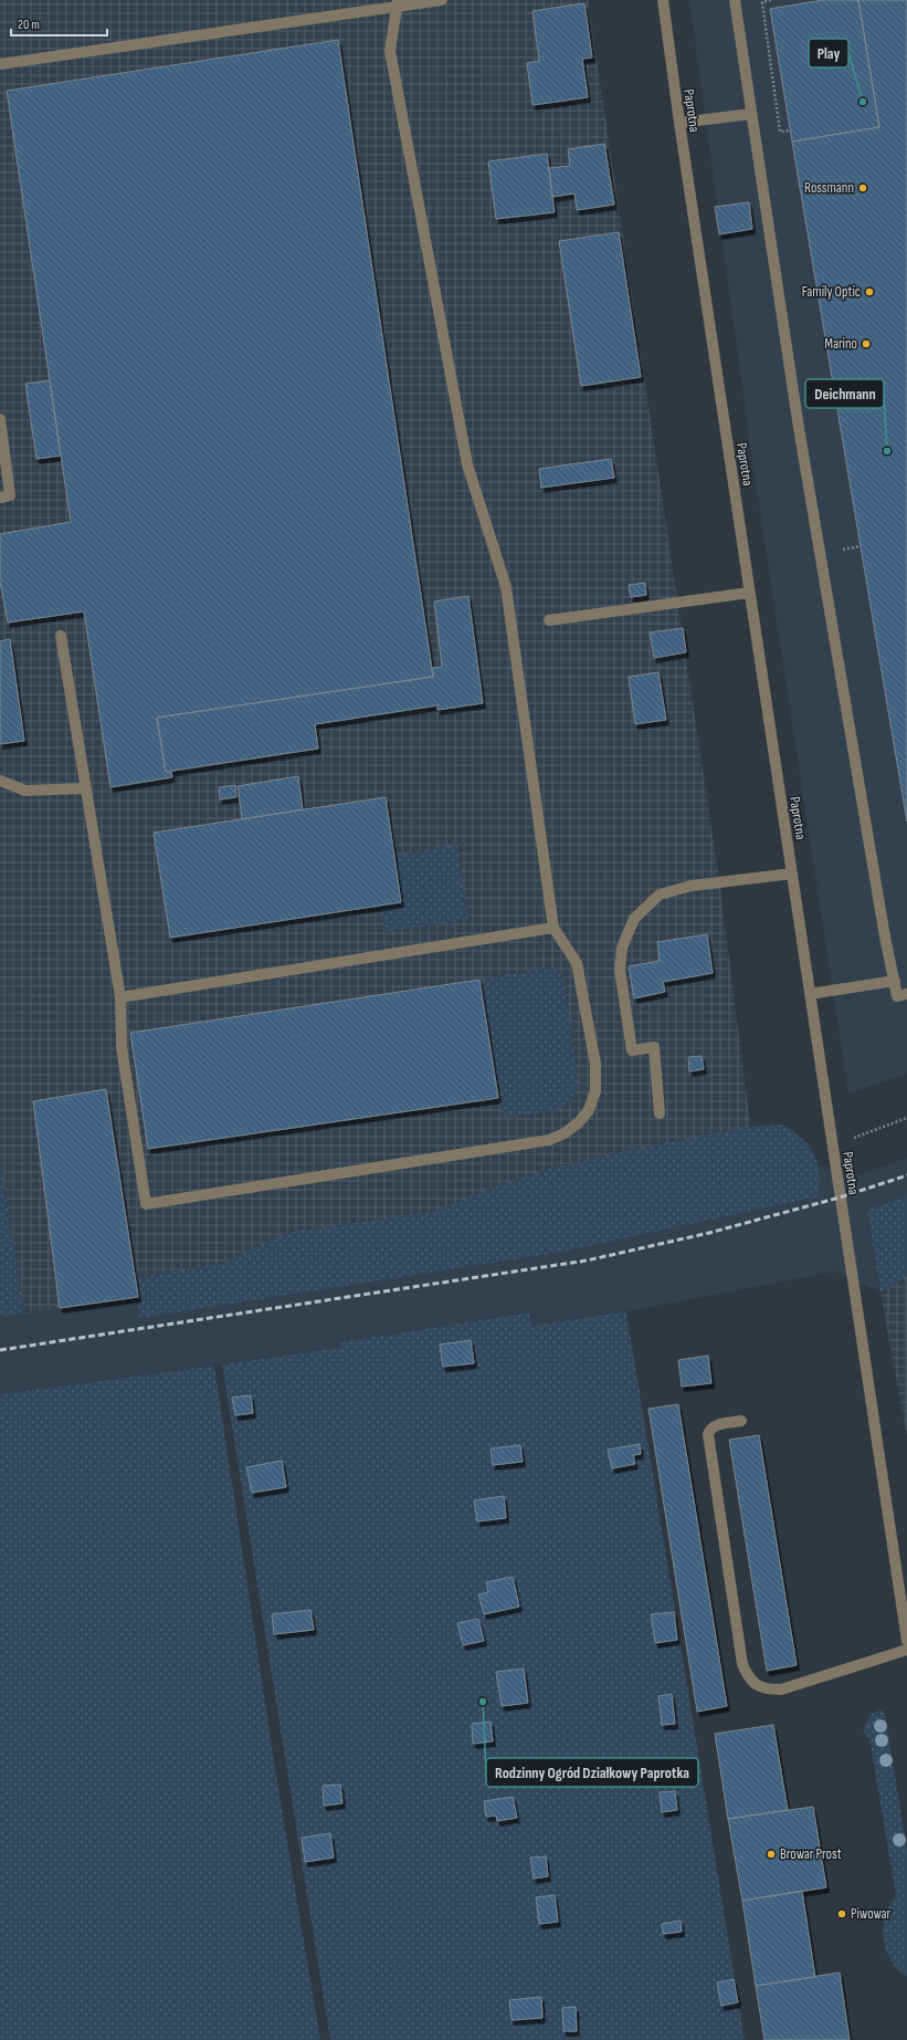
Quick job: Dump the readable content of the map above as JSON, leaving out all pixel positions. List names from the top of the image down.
{
  "streets": {
    "street": ["Paprotna"]
  },
  "places": [
    "Play",
    "Rossmann",
    "Family Optic",
    "Marino",
    "Deichmann",
    "Rodzinny Ogród Działkowy Paprotka",
    "Browar Prost",
    "Piwowar"
  ],
  "scale_bar": "20 m"
}
